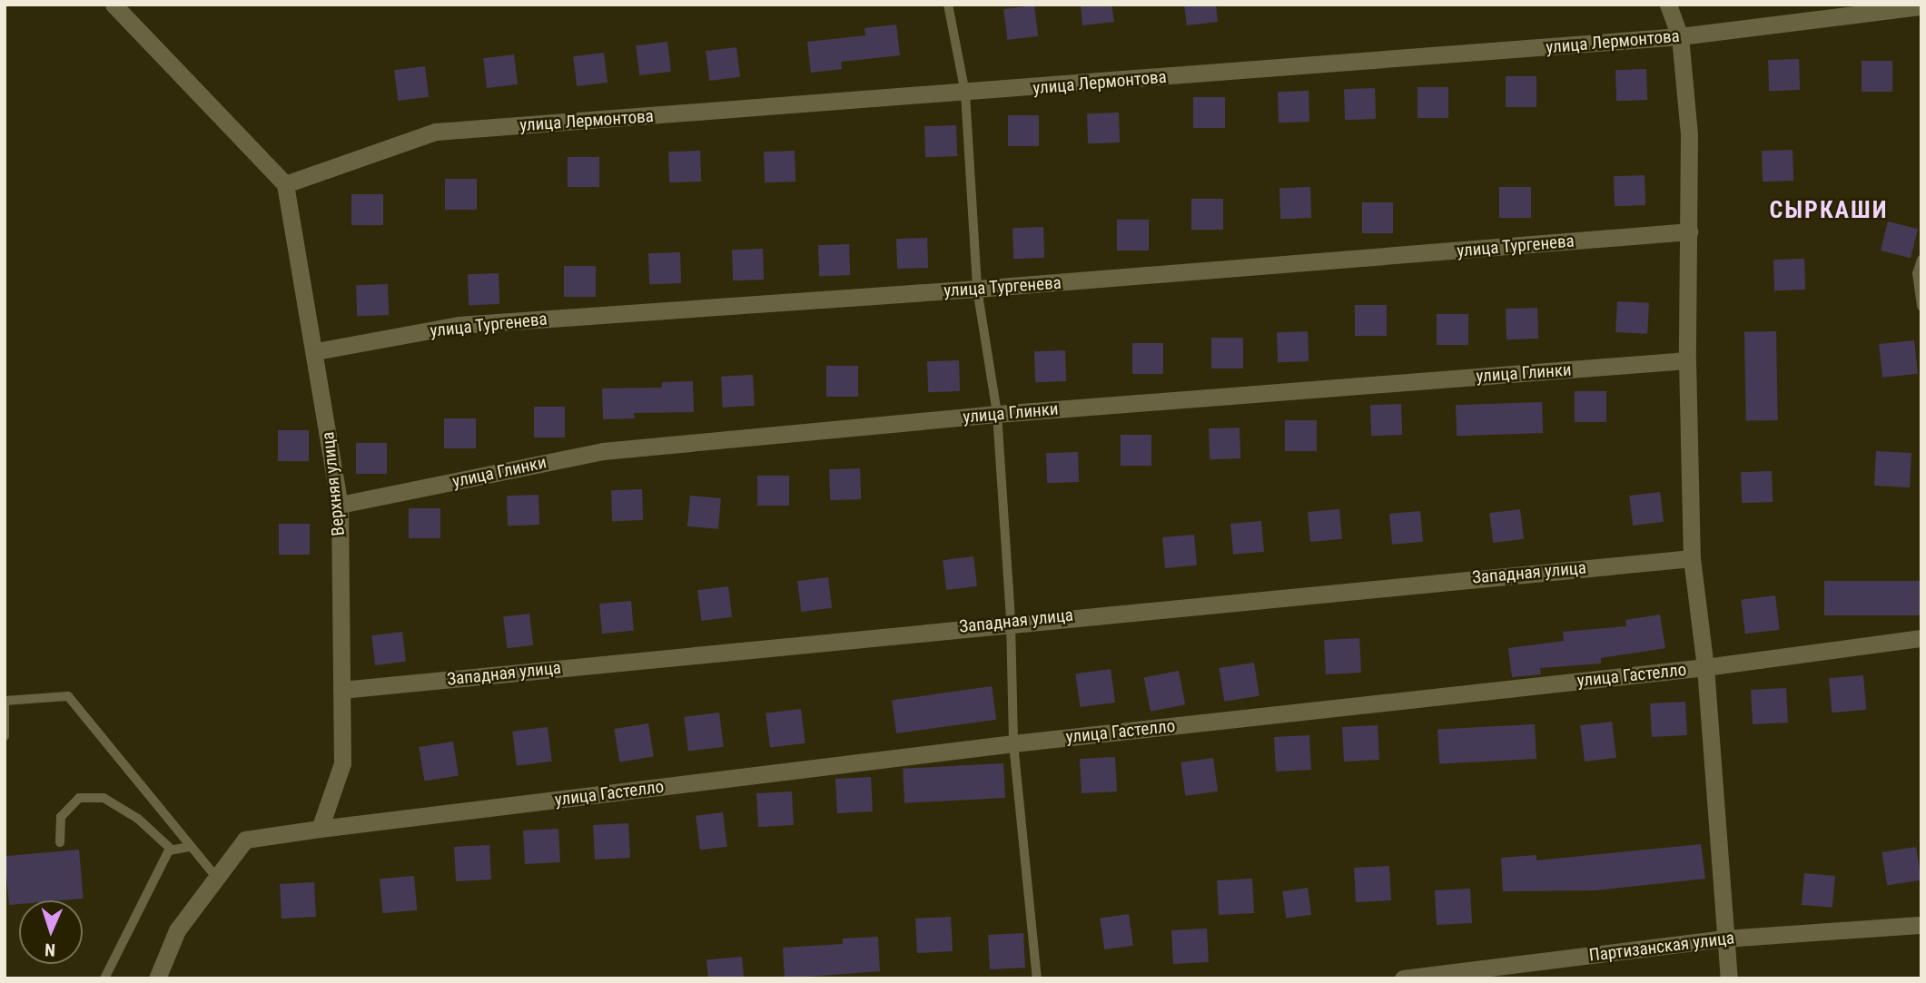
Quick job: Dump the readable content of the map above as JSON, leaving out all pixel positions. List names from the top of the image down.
{
  "streets": {
    "street": [
      "улица Лермонтова",
      "улица Тургенева",
      "улица Глинки",
      "Верхняя улица",
      "Западная улица",
      "улица Гастелло",
      "Партизанская улица"
    ]
  },
  "crossings": [
    ["улица Лермонтова", "Верхняя улица"],
    ["улица Тургенева", "Верхняя улица"],
    ["улица Глинки", "Верхняя улица"],
    ["Верхняя улица", "Западная улица"],
    ["Верхняя улица", "улица Гастелло"]
  ],
  "districts": ["СЫРКАШИ"],
  "north": "bottom"
}
